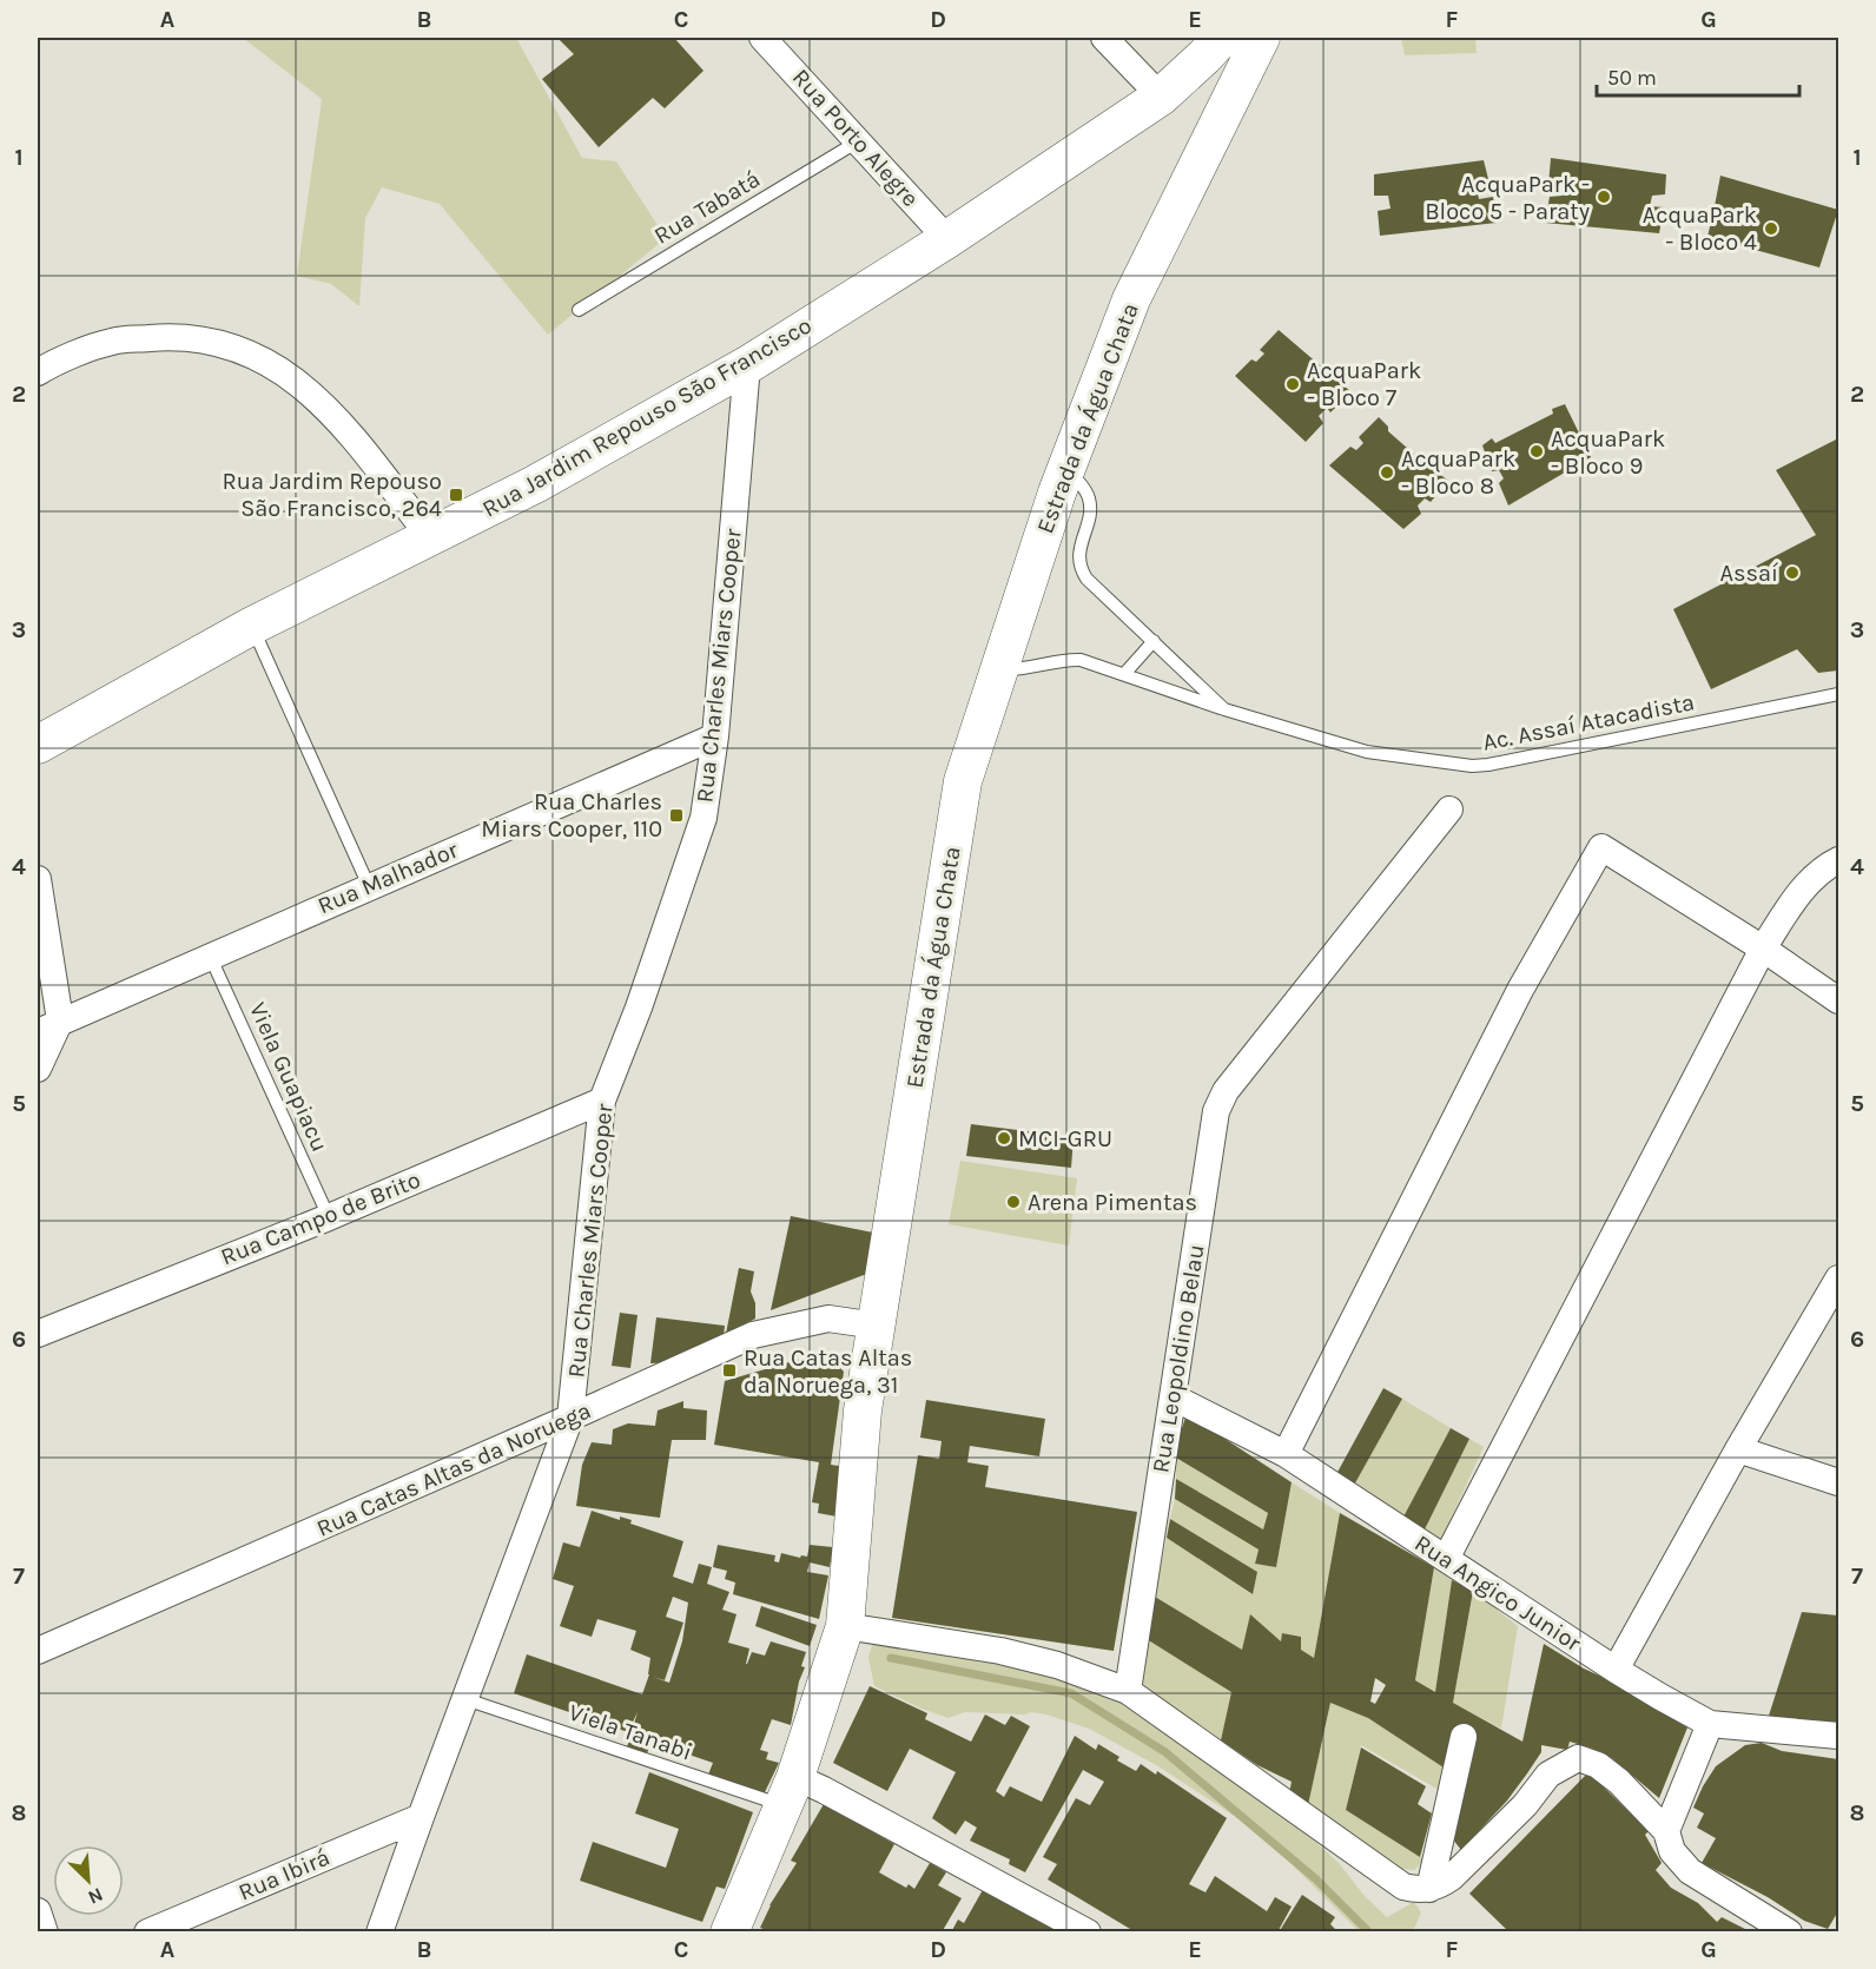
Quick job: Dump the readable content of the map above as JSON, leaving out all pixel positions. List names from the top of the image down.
{
  "streets": {
    "street": [
      "Rua Porto Alegre",
      "Rua Jardim Repouso São Francisco",
      "Estrada da Água Chata",
      "Rua Charles Miars Cooper",
      "Rua Malhador",
      "Rua Campo de Brito",
      "Rua Leopoldino Belau",
      "Rua Catas Altas da Noruega",
      "Rua Angico Junior",
      "Rua Ibirá"
    ],
    "lane": [
      "Rua Tabatá",
      "Ac. Assaí Atacadista",
      "Viela Guapiacu",
      "Viela Tanabi"
    ]
  },
  "crossings": [
    ["Rua Porto Alegre", "Rua Tabatá"],
    ["Rua Porto Alegre", "Rua Jardim Repouso São Francisco"],
    ["Rua Jardim Repouso São Francisco", "Rua Charles Miars Cooper"],
    ["Estrada da Água Chata", "Ac. Assaí Atacadista"],
    ["Estrada da Água Chata", "Rua Catas Altas da Noruega"],
    ["Estrada da Água Chata", "Viela Tanabi"],
    ["Rua Charles Miars Cooper", "Rua Malhador"],
    ["Rua Charles Miars Cooper", "Rua Campo de Brito"],
    ["Rua Charles Miars Cooper", "Rua Catas Altas da Noruega"],
    ["Rua Charles Miars Cooper", "Viela Tanabi"],
    ["Rua Charles Miars Cooper", "Rua Ibirá"],
    ["Rua Malhador", "Viela Guapiacu"],
    ["Viela Guapiacu", "Rua Campo de Brito"],
    ["Rua Leopoldino Belau", "Rua Angico Junior"]
  ],
  "places": {
    "other": [
      "AcquaPark - Bloco 5 - Paraty",
      "AcquaPark - Bloco 4",
      "AcquaPark - Bloco 7",
      "AcquaPark - Bloco 9",
      "AcquaPark - Bloco 8",
      "Assaí",
      "MCI-GRU",
      "Arena Pimentas"
    ],
    "transit": ["Rua Jardim Repouso São Francisco, 264", "Rua Charles Miars Cooper, 110", "Rua Catas Altas da Noruega, 31"]
  },
  "scale_bar": "50 m",
  "north": "bottom right",
  "grid": {
    "columns": [
      "A",
      "B",
      "C",
      "D",
      "E",
      "F",
      "G"
    ],
    "rows": [
      "1",
      "2",
      "3",
      "4",
      "5",
      "6",
      "7",
      "8"
    ]
  }
}
